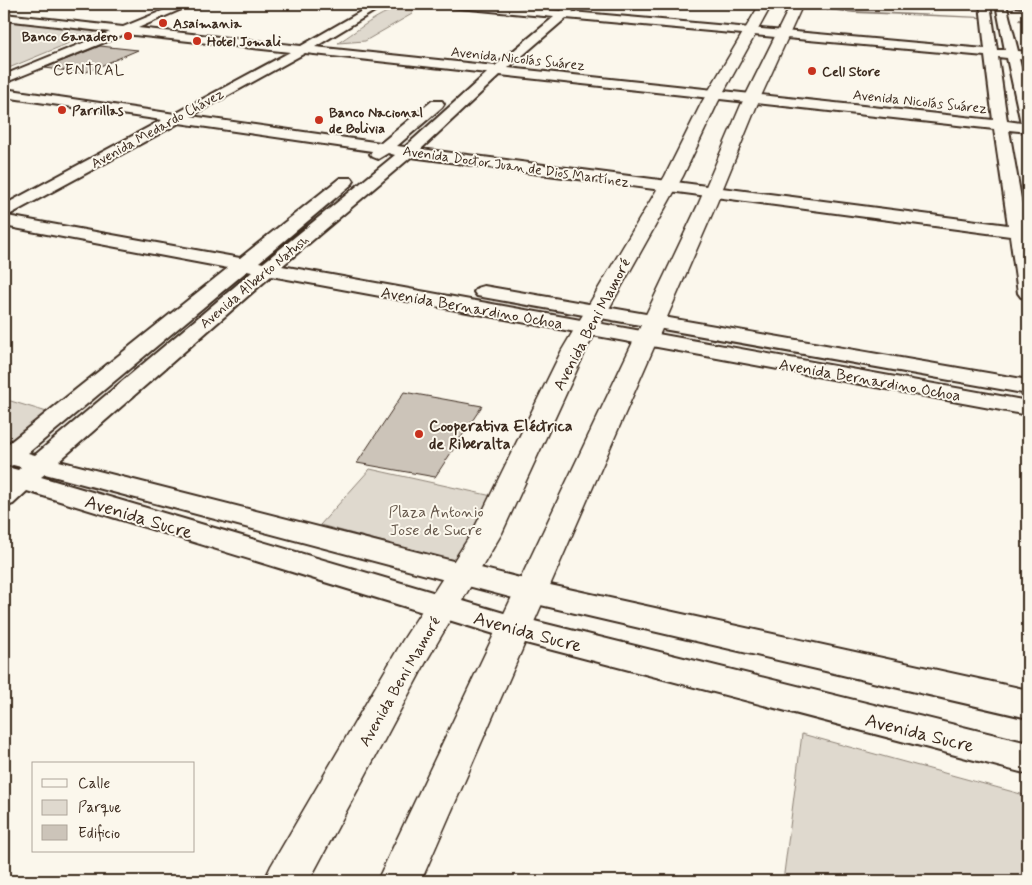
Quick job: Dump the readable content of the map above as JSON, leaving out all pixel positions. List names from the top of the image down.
{
  "streets": {
    "street": [
      "Avenida Nicolás Suárez",
      "Avenida Medardo Chávez",
      "Avenida Doctor Juan de Dios Martínez",
      "Avenida Alberto Natush",
      "Avenida Bernardino Ochoa",
      "Avenida Beni Mamoré",
      "Avenida Sucre"
    ]
  },
  "crossings": [
    ["Avenida Nicolás Suárez", "Avenida Medardo Chávez"],
    ["Avenida Nicolás Suárez", "Avenida Alberto Natush"],
    ["Avenida Nicolás Suárez", "Avenida Beni Mamoré"],
    ["Avenida Medardo Chávez", "Avenida Doctor Juan de Dios Martínez"],
    ["Avenida Medardo Chávez", "Avenida Bernardino Ochoa"],
    ["Avenida Doctor Juan de Dios Martínez", "Avenida Alberto Natush"],
    ["Avenida Doctor Juan de Dios Martínez", "Avenida Beni Mamoré"],
    ["Avenida Alberto Natush", "Avenida Bernardino Ochoa"],
    ["Avenida Alberto Natush", "Avenida Sucre"],
    ["Avenida Bernardino Ochoa", "Avenida Beni Mamoré"],
    ["Avenida Beni Mamoré", "Avenida Sucre"]
  ],
  "districts": ["CENTRAL"],
  "parks": ["Plaza Antonio Jose de Sucre"],
  "places": [
    "Asaimania",
    "Banco Ganadero",
    "Hotel Jomali",
    "Cell Store",
    "Parrillas",
    "Banco Nacional de Bolivia",
    "Cooperativa Eléctrica de Riberalta"
  ],
  "legend": ["Calle", "Parque", "Edificio"]
}
